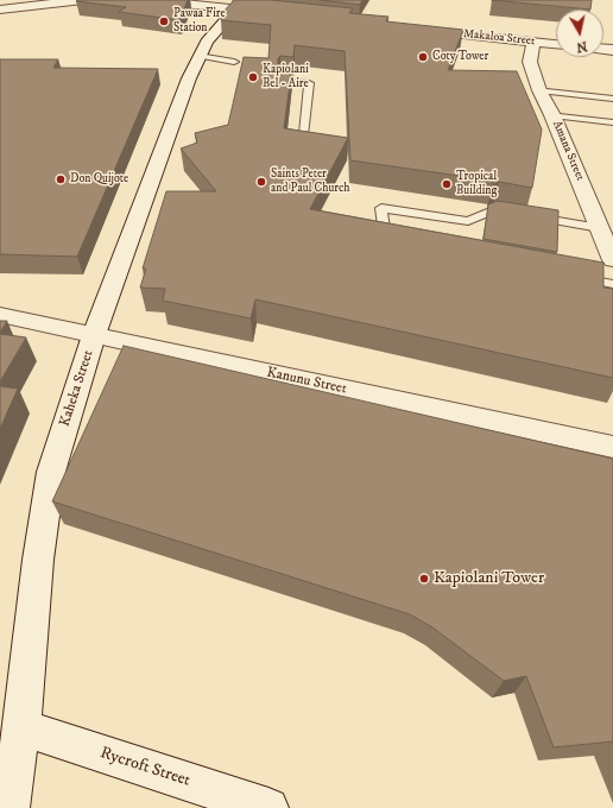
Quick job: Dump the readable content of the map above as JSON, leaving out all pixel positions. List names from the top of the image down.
{
  "streets": {
    "street": [
      "Makaloa Street",
      "Amana Street",
      "Kanunu Street",
      "Kaheka Street",
      "Rycroft Street"
    ]
  },
  "crossings": [
    ["Makaloa Street", "Amana Street"],
    ["Kanunu Street", "Kaheka Street"],
    ["Kaheka Street", "Rycroft Street"]
  ],
  "places": [
    "Pawaa Fire Station",
    "Coty Tower",
    "Kapiolani Bel - Aire",
    "Don Quijote",
    "Saints Peter and Paul Church",
    "Tropical Building",
    "Kapiolani Tower"
  ],
  "north": "bottom"
}
